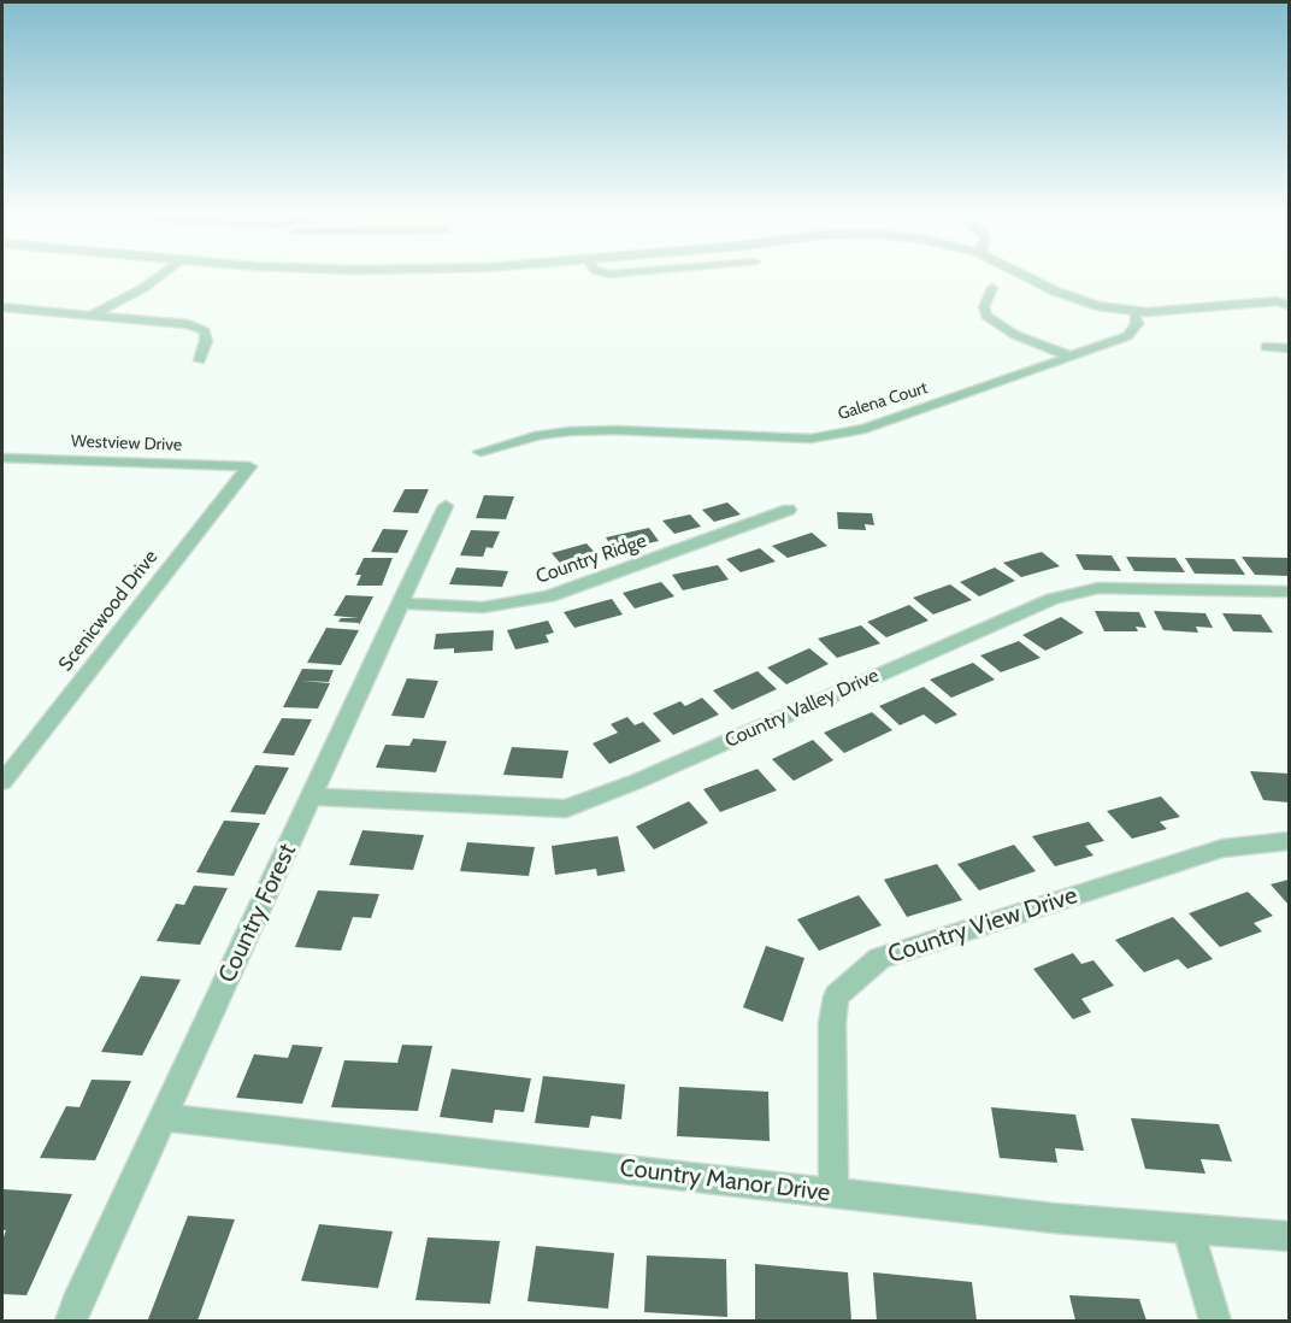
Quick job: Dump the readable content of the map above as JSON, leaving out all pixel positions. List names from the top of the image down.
{
  "streets": {
    "street": [
      "Galena Court",
      "Westview Drive",
      "Country Ridge",
      "Scenicwood Drive",
      "Country Valley Drive",
      "Country Forest",
      "Country View Drive",
      "Country Manor Drive"
    ]
  },
  "crossings": [
    ["Westview Drive", "Scenicwood Drive"],
    ["Country Ridge", "Country Forest"],
    ["Country Valley Drive", "Country Forest"],
    ["Country Forest", "Country Manor Drive"],
    ["Country View Drive", "Country Manor Drive"]
  ]
}
